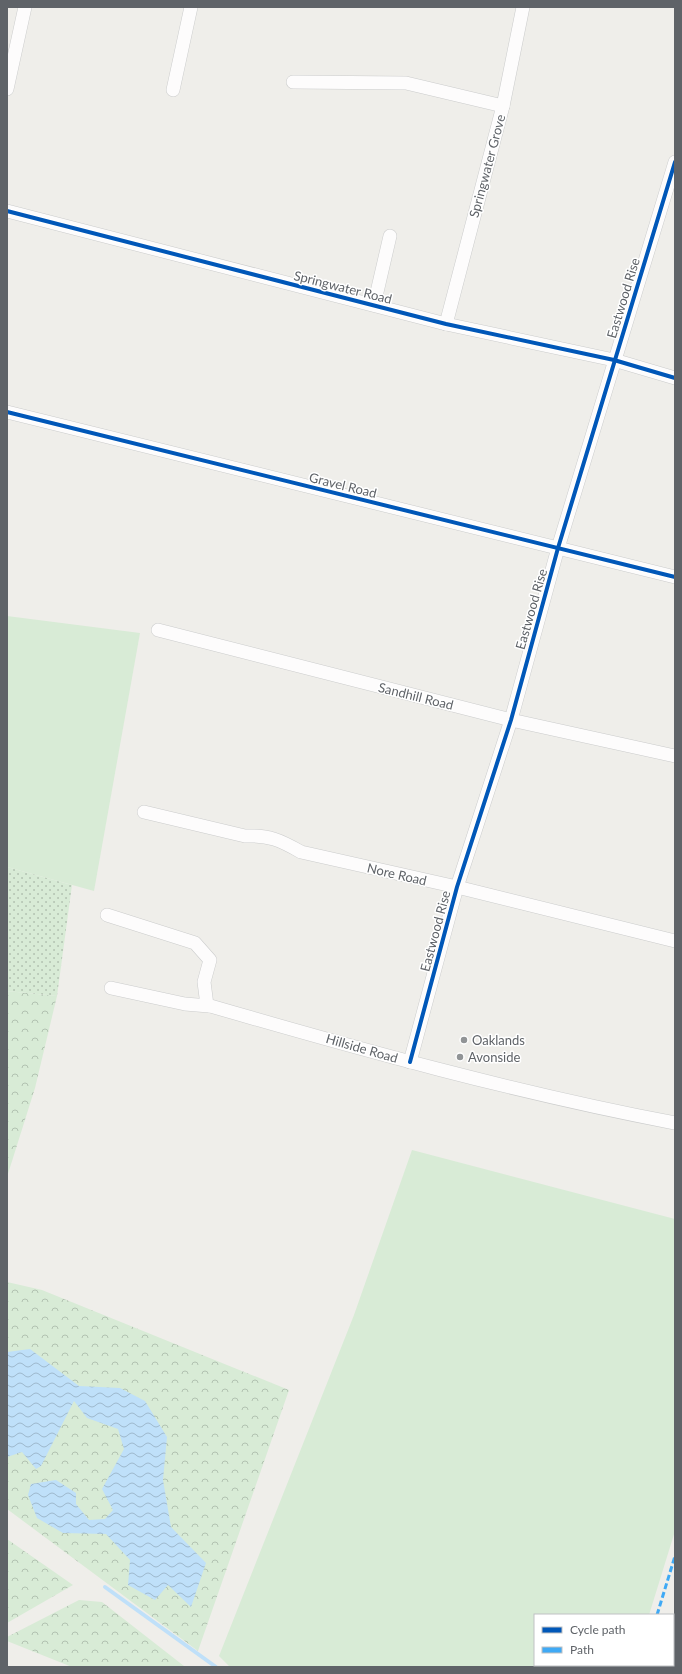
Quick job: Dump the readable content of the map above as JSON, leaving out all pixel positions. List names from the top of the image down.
{
  "streets": {
    "street": [
      "Springwater Grove",
      "Springwater Road",
      "Eastwood Rise",
      "Gravel Road",
      "Sandhill Road",
      "Nore Road",
      "Hillside Road"
    ]
  },
  "crossings": [
    ["Springwater Grove", "Springwater Road"],
    ["Springwater Road", "Eastwood Rise"],
    ["Eastwood Rise", "Gravel Road"],
    ["Eastwood Rise", "Sandhill Road"],
    ["Eastwood Rise", "Nore Road"],
    ["Eastwood Rise", "Hillside Road"]
  ],
  "places": ["Oaklands", "Avonside"],
  "legend": ["Cycle path", "Path"]
}
